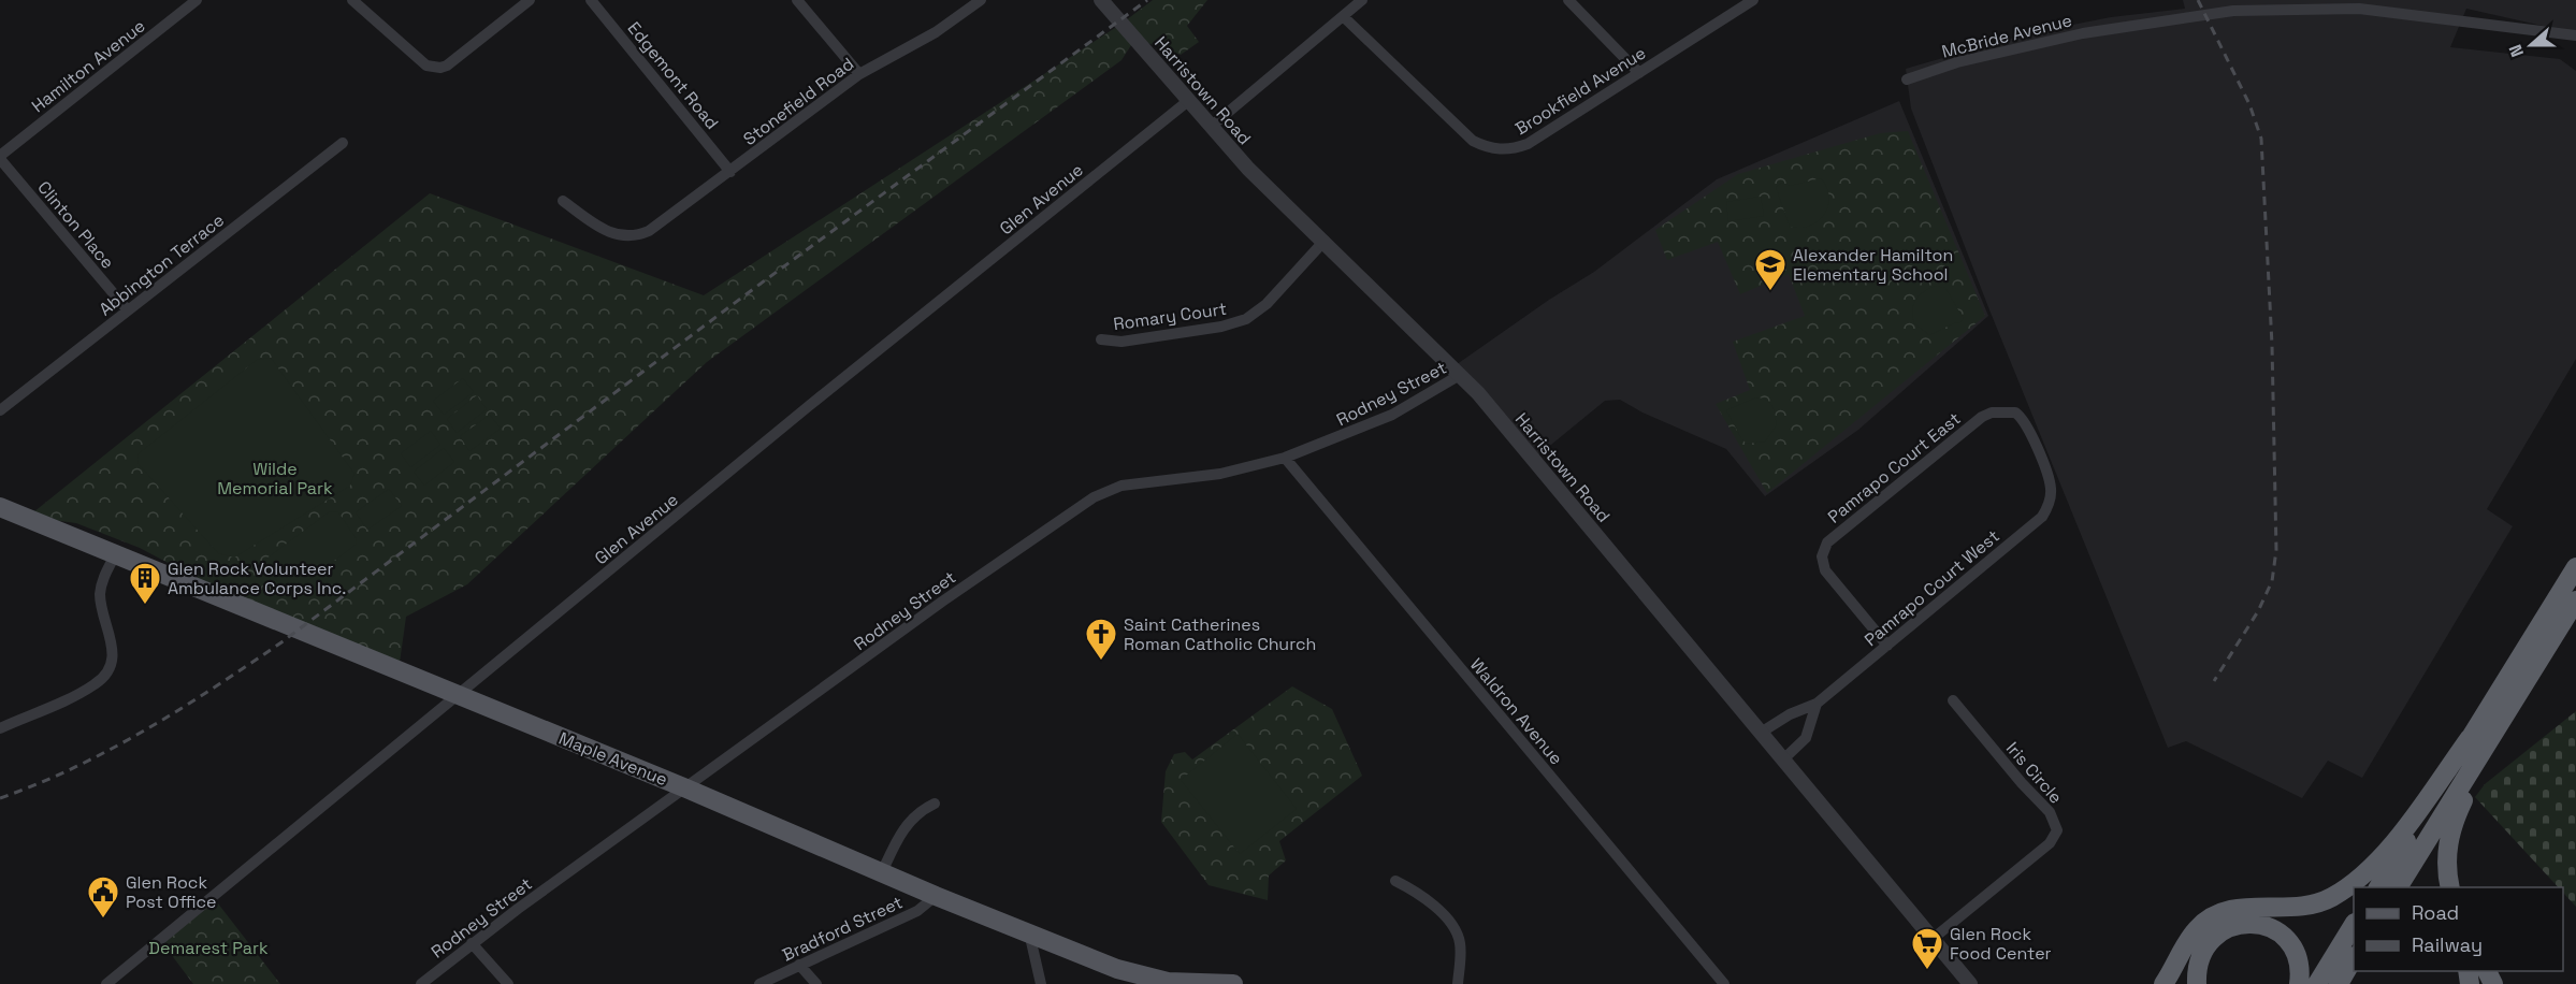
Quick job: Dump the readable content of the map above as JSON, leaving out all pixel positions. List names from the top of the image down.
{
  "streets": {
    "main road": ["Maple Avenue"],
    "street": [
      "McBride Avenue",
      "Hamilton Avenue",
      "Edgemont Road",
      "Harristown Road",
      "Brookfield Avenue",
      "Stonefield Road",
      "Glen Avenue",
      "Clinton Place",
      "Abbington Terrace",
      "Romary Court",
      "Rodney Street",
      "Pamrapo Court East",
      "Pamrapo Court West",
      "Waldron Avenue",
      "Iris Circle",
      "Bradford Street"
    ]
  },
  "crossings": [
    ["Hamilton Avenue", "Clinton Place"],
    ["Edgemont Road", "Stonefield Road"],
    ["Harristown Road", "Glen Avenue"],
    ["Harristown Road", "Romary Court"],
    ["Harristown Road", "Rodney Street"],
    ["Harristown Road", "Pamrapo Court West"],
    ["Harristown Road", "Iris Circle"],
    ["Glen Avenue", "Maple Avenue"],
    ["Clinton Place", "Abbington Terrace"],
    ["Rodney Street", "Waldron Avenue"],
    ["Rodney Street", "Maple Avenue"],
    ["Pamrapo Court East", "Pamrapo Court West"],
    ["Maple Avenue", "Bradford Street"]
  ],
  "parks": ["Wilde Memorial Park", "Demarest Park"],
  "places": {
    "school or university": ["Alexander Hamilton Elementary School"],
    "building": ["Glen Rock Volunteer Ambulance Corps Inc."],
    "church": ["Saint Catherines Roman Catholic Church"],
    "public building": ["Glen Rock Post Office"],
    "supermarket": ["Glen Rock Food Center"]
  },
  "legend": ["Road", "Railway"],
  "north": "left"
}
